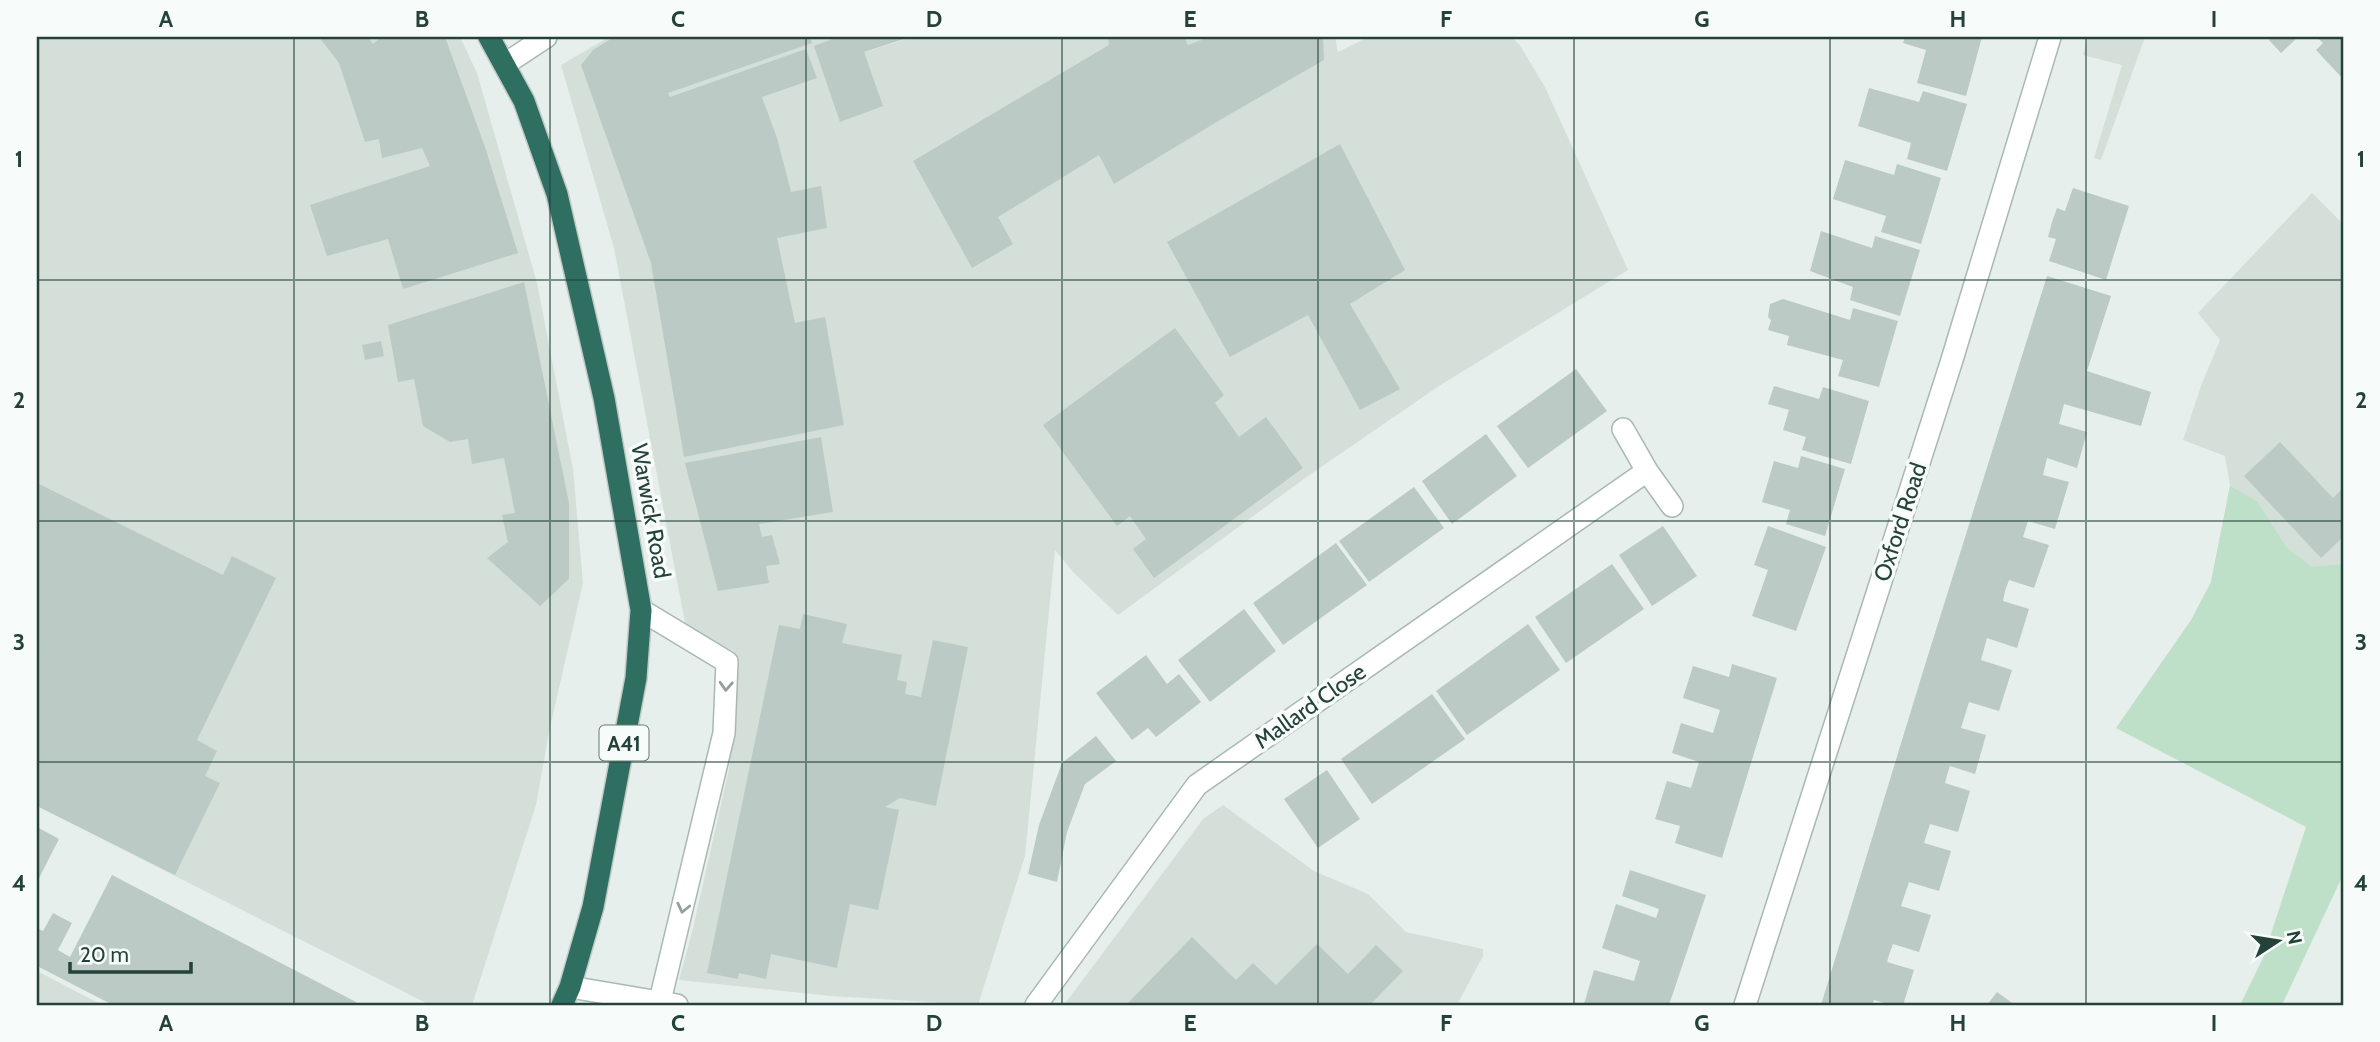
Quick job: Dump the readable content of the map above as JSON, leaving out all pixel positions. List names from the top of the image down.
{
  "streets": {
    "highway": ["Warwick Road", "A41"],
    "street": ["Oxford Road", "Mallard Close"]
  },
  "scale_bar": "20 m",
  "north": "right",
  "grid": {
    "columns": [
      "A",
      "B",
      "C",
      "D",
      "E",
      "F",
      "G",
      "H",
      "I"
    ],
    "rows": [
      "1",
      "2",
      "3",
      "4"
    ]
  }
}
